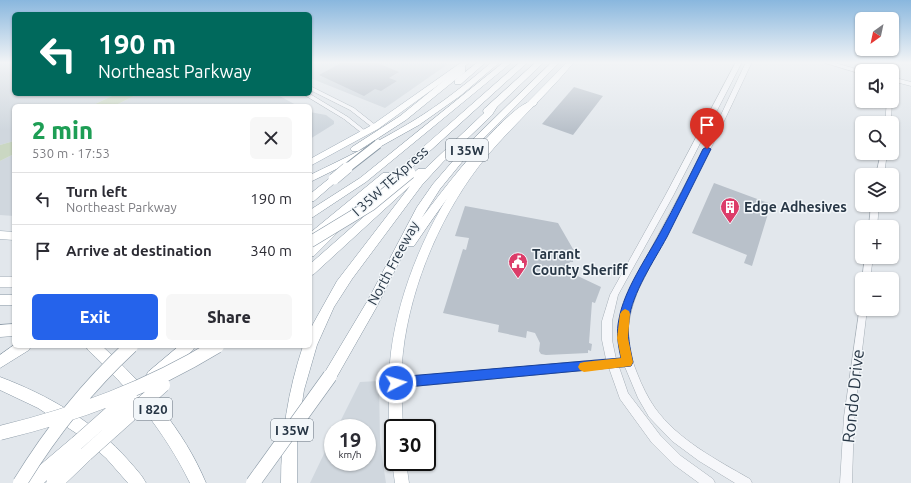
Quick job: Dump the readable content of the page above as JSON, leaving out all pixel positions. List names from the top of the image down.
{
  "streets": {
    "highway": [
      "I 35W",
      "I 35W TEXpress",
      "North Freeway",
      "I 820"
    ],
    "street": ["Rondo Drive"]
  },
  "places": {
    "building": ["Edge Adhesives"],
    "public building": ["Tarrant County Sheriff"]
  },
  "north": "bottom left",
  "page": {
    "map_buttons": ["+", "−"],
    "turn": ["190 m", "Northeast Parkway"],
    "heading": ["2 min", "530 m · 17:53"],
    "list": [
      {
        "name": "Turn left",
        "note": "Northeast Parkway",
        "value": "190 m"
      },
      {
        "name": "Arrive at destination",
        "value": "340 m"
      }
    ],
    "buttons": ["Exit", "Share"],
    "speed": "19 km/h",
    "limit": "30"
  }
}
